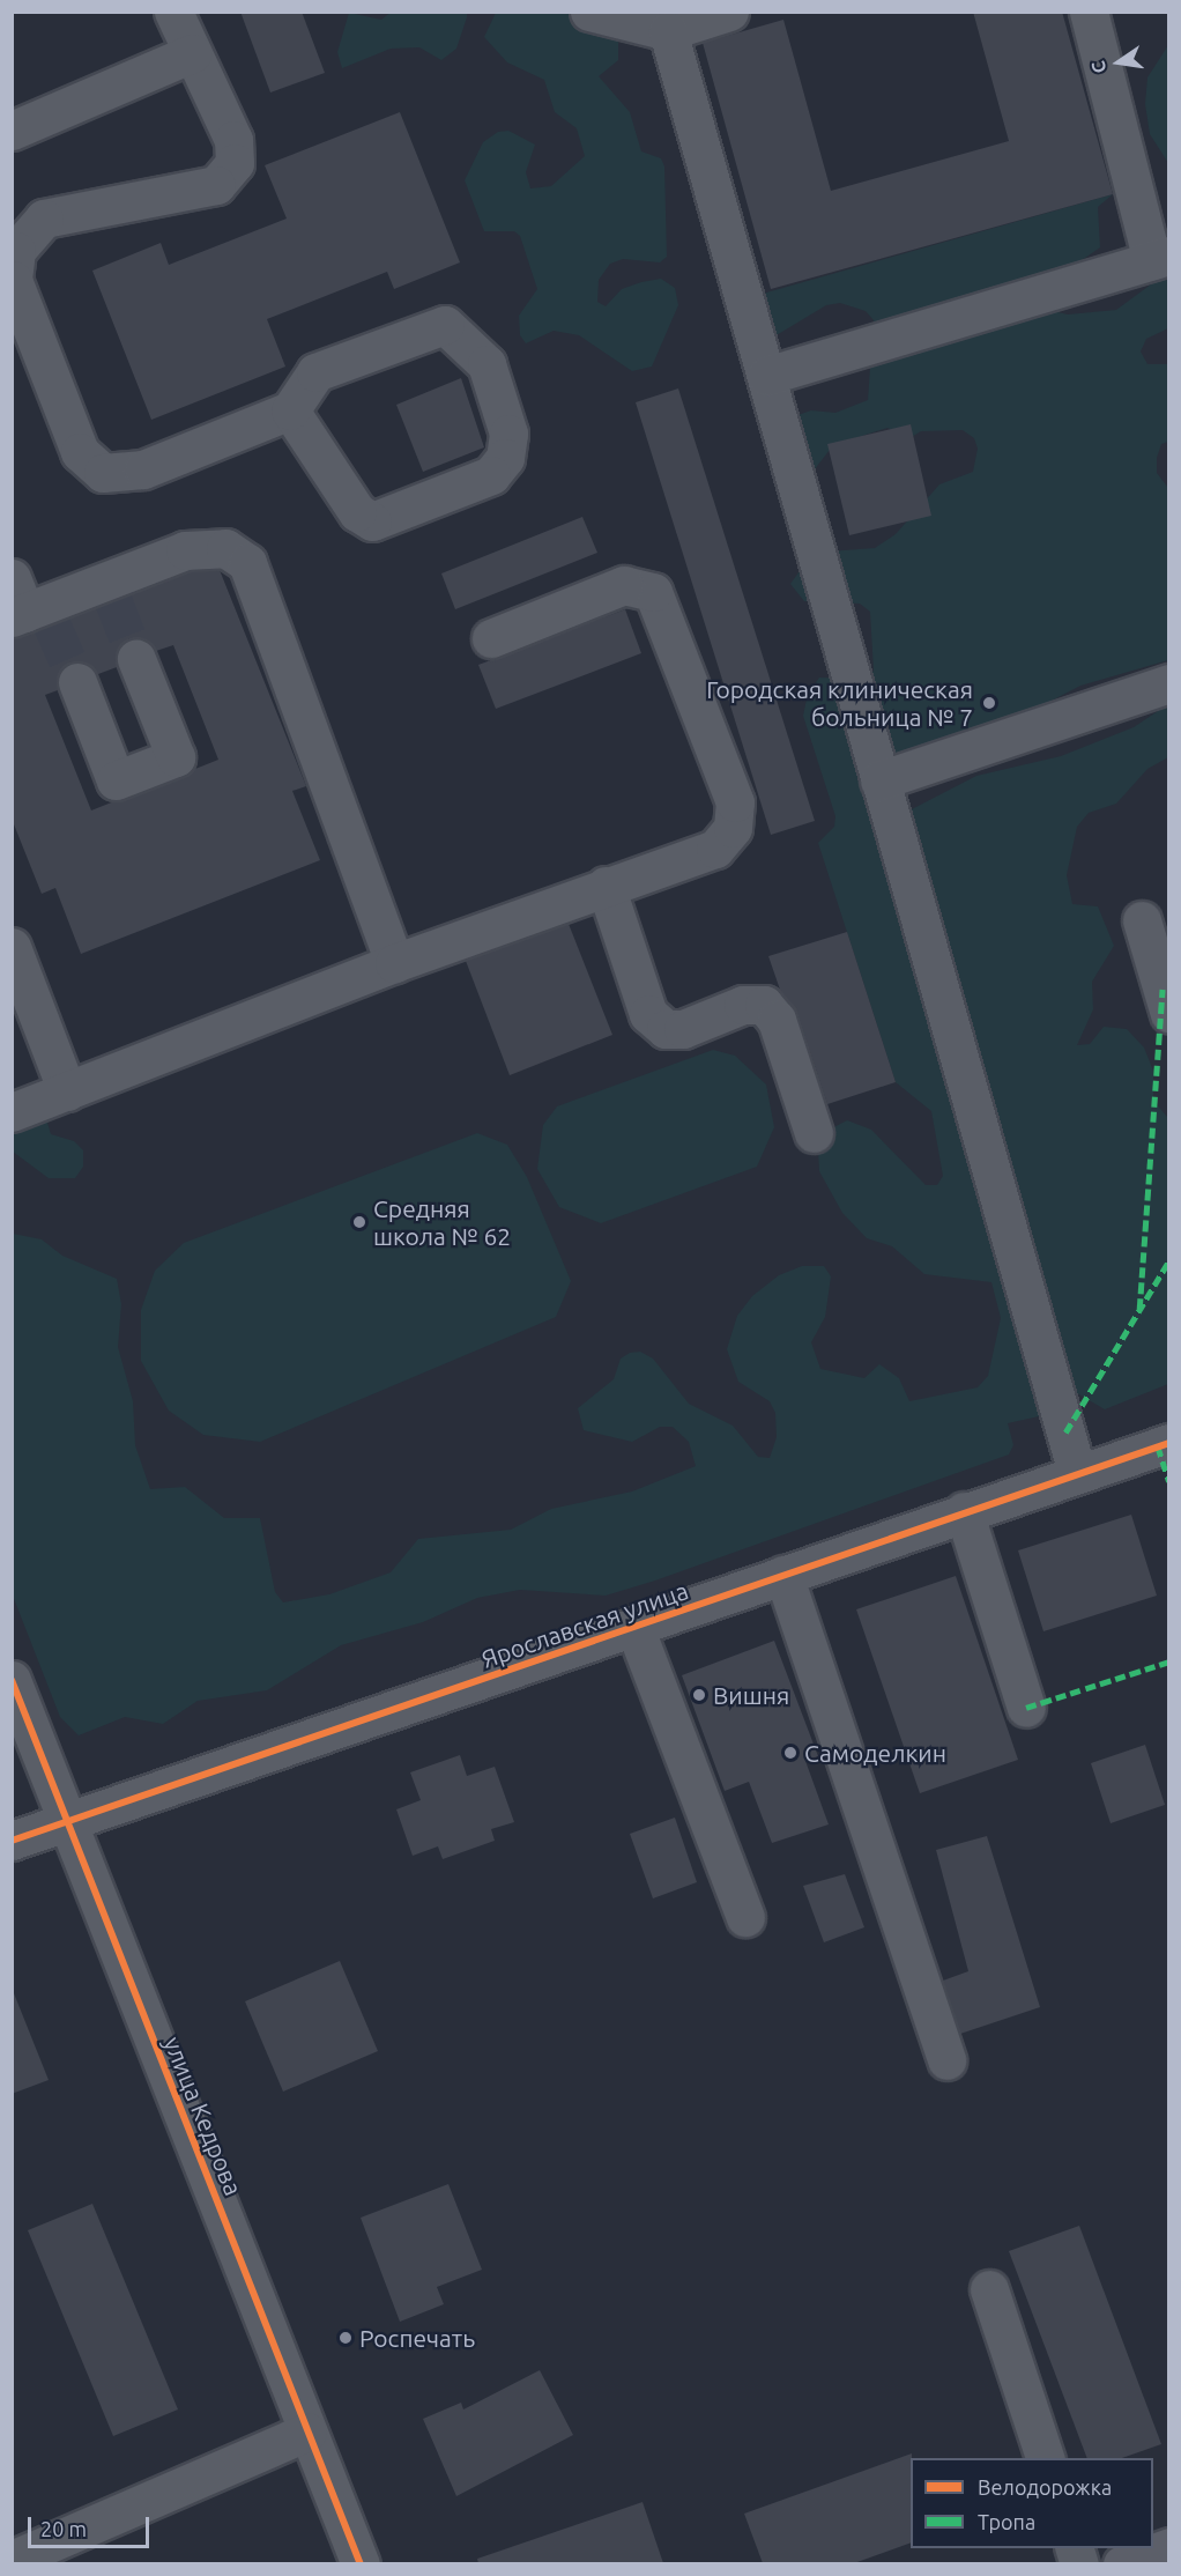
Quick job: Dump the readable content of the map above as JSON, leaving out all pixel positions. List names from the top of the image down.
{
  "streets": {
    "street": ["Ярославская улица", "улица Кедрова"]
  },
  "crossings": [
    ["Ярославская улица", "улица Кедрова"]
  ],
  "places": [
    "Городская клиническая больница № 7",
    "Средняя школа № 62",
    "Вишня",
    "Самоделкин",
    "Роспечать"
  ],
  "legend": ["Велодорожка", "Тропа"],
  "scale_bar": "20 m",
  "north": "left"
}
